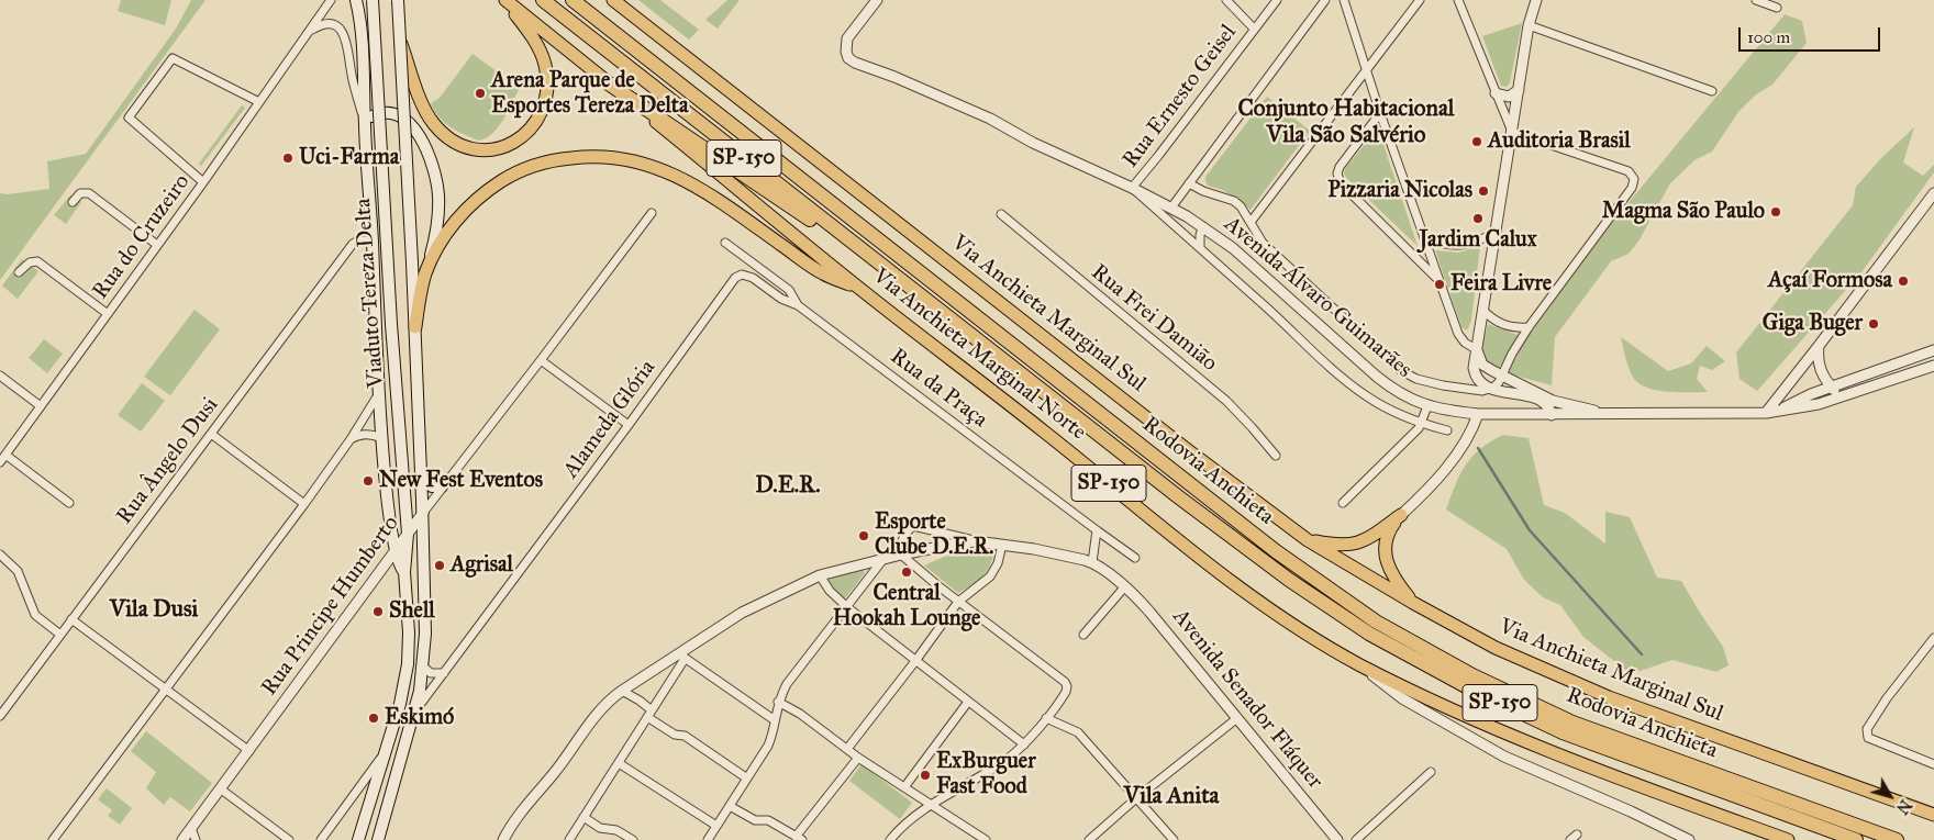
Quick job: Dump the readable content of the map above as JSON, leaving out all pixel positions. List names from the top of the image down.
{
  "streets": {
    "highway": [
      "SP-150",
      "Via Anchieta Marginal Sul",
      "Via Anchieta Marginal Norte",
      "Rodovia Anchieta"
    ],
    "main road": ["Viaduto Tereza Delta"],
    "street": [
      "Rua Ernesto Geisel",
      "Rua do Cruzeiro",
      "Avenida Álvaro Guimarães",
      "Rua Frei Damião",
      "Rua da Praça",
      "Alameda Glória",
      "Rua Ângelo Dusi",
      "Rua Principe Humberto",
      "Avenida Senador Fláquer"
    ]
  },
  "crossings": [
    ["Rua Ernesto Geisel", "Avenida Álvaro Guimarães"],
    ["Viaduto Tereza Delta", "Alameda Glória"],
    ["Viaduto Tereza Delta", "Rua Principe Humberto"],
    ["Rua da Praça", "Alameda Glória"]
  ],
  "districts": [
    "Conjunto Habitacional Vila São Salvério",
    "D.E.R.",
    "Vila Dusi",
    "Vila Anita"
  ],
  "places": [
    "Arena Parque de Esportes Tereza Delta",
    "Auditoria Brasil",
    "Uci-Farma",
    "Pizzaria Nicolas",
    "Magma São Paulo",
    "Jardim Calux",
    "Açaí Formosa",
    "Feira Livre",
    "Giga Buger",
    "New Fest Eventos",
    "Esporte Clube D.E.R.",
    "Agrisal",
    "Central Hookah Lounge",
    "Shell",
    "Eskimó",
    "ExBurguer Fast Food"
  ],
  "scale_bar": "100 m",
  "north": "bottom right"
}
